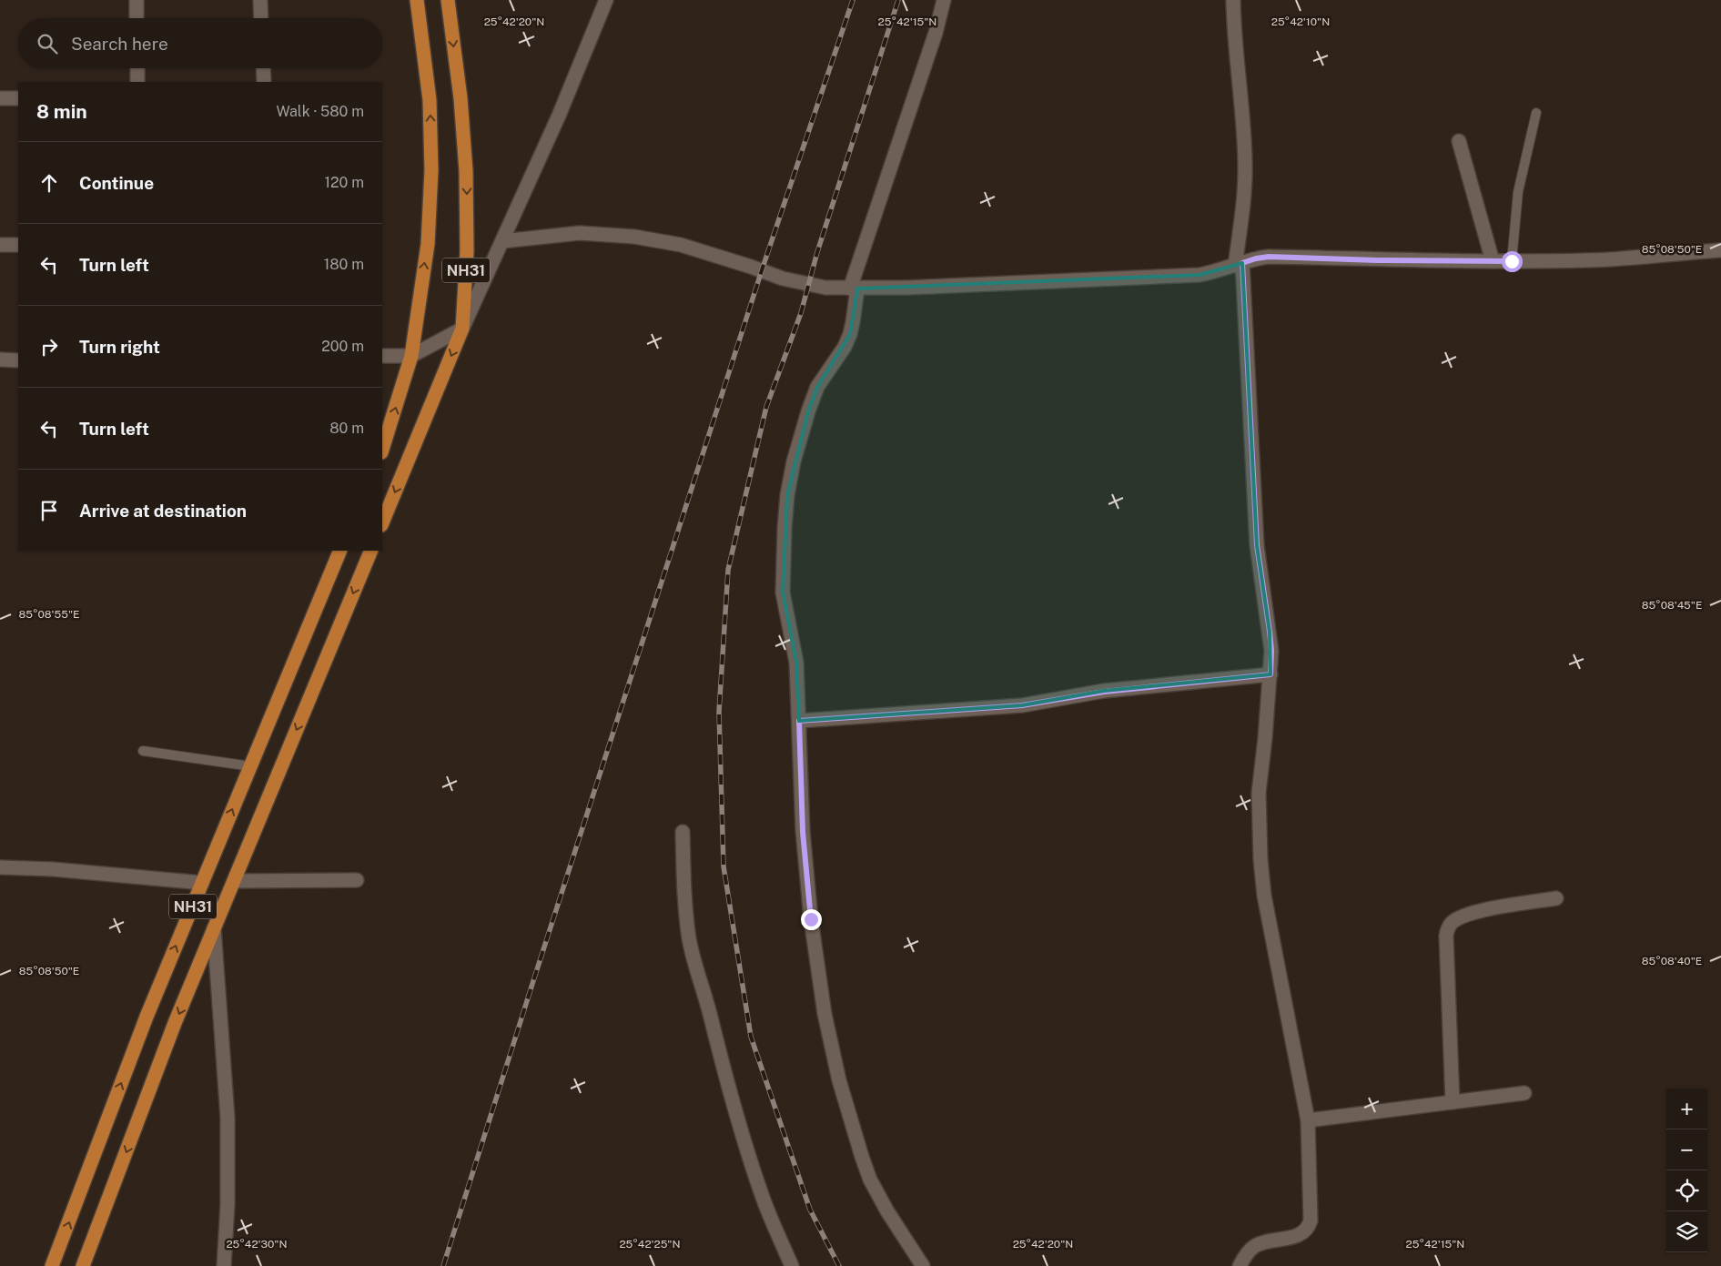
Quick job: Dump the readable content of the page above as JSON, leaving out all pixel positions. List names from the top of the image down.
{
  "streets": {
    "highway": ["NH31"]
  },
  "page": {
    "search": "Search here",
    "heading": ["8 min", "Walk · 580 m"],
    "list": [
      ["Continue", "120 m"],
      ["Turn left", "180 m"],
      ["Turn right", "200 m"],
      ["Turn left", "80 m"],
      "Arrive at destination"
    ],
    "map_buttons": ["+", "−"]
  },
  "coordinates": [
    "25°42'20\"N",
    "25°42'15\"N",
    "25°42'10\"N",
    "85°08'50\"E",
    "85°08'45\"E",
    "85°08'55\"E",
    "85°08'40\"E",
    "25°42'30\"N",
    "25°42'25\"N"
  ]
}
